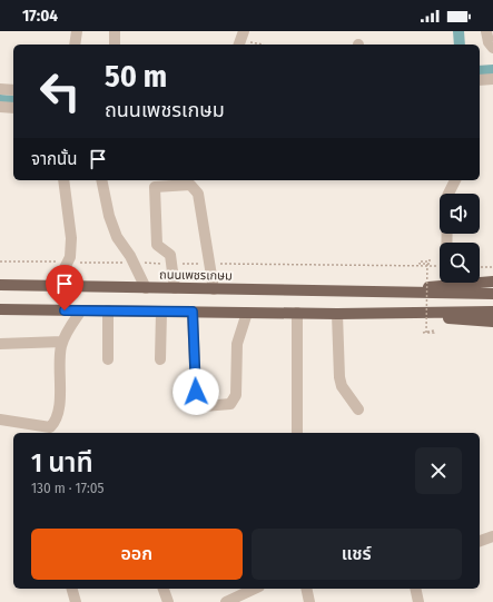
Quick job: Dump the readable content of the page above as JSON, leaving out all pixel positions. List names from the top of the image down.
{
  "streets": {
    "main road": ["ถนนเพชรเกษม"]
  },
  "page": {
    "status": "17:04",
    "turn": ["50 m", "ถนนเพชรเกษม"],
    "then": "จากนั้น",
    "heading": ["1 นาที", "130 m · 17:05"],
    "buttons": ["ออก", "แชร์"]
  }
}
